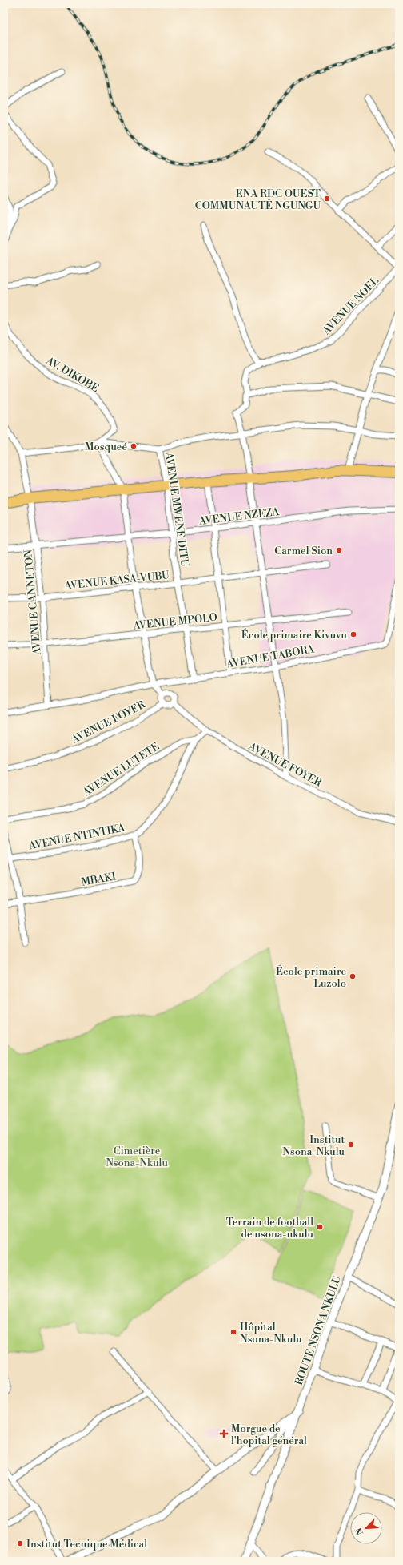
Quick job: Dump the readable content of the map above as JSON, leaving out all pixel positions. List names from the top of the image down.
{
  "streets": {
    "street": [
      "AVENUE NOEL",
      "AV. DIKOBE",
      "AVENUE MWENE DITU",
      "AVENUE NZEZA",
      "AVENUE KASA-VUBU",
      "AVENUE CANNETON",
      "AVENUE MPOLO",
      "AVENUE TABORA",
      "AVENUE FOYER",
      "AVENUE LUTETE",
      "AVENUE NTINTIKA",
      "MBAKI",
      "ROUTE NSONA NKULU"
    ]
  },
  "crossings": [
    ["AVENUE MWENE DITU", "AVENUE NZEZA"],
    ["AVENUE MWENE DITU", "AVENUE KASA-VUBU"],
    ["AVENUE MWENE DITU", "AVENUE MPOLO"],
    ["AVENUE MWENE DITU", "AVENUE TABORA"],
    ["AVENUE NZEZA", "AVENUE CANNETON"],
    ["AVENUE KASA-VUBU", "AVENUE CANNETON"],
    ["AVENUE CANNETON", "AVENUE MPOLO"],
    ["AVENUE CANNETON", "AVENUE TABORA"],
    ["AVENUE FOYER", "AVENUE LUTETE"],
    ["AVENUE LUTETE", "AVENUE NTINTIKA"],
    ["AVENUE NTINTIKA", "MBAKI"]
  ],
  "parks": ["Cimetière Nsona-Nkulu"],
  "places": {
    "other": [
      "ENA RDC OUEST COMMUNAUTÉ NGUNGU",
      "Mosqueé",
      "Carmel Sion",
      "École primaire Kivuvu",
      "École primaire Luzolo",
      "Institut Nsona-Nkulu",
      "Terrain de football de nsona-nkulu",
      "Hôpital Nsona-Nkulu",
      "Institut Tecnique Médical"
    ],
    "health": ["Morgue de l'hopital général"]
  },
  "north": "bottom left"
}
